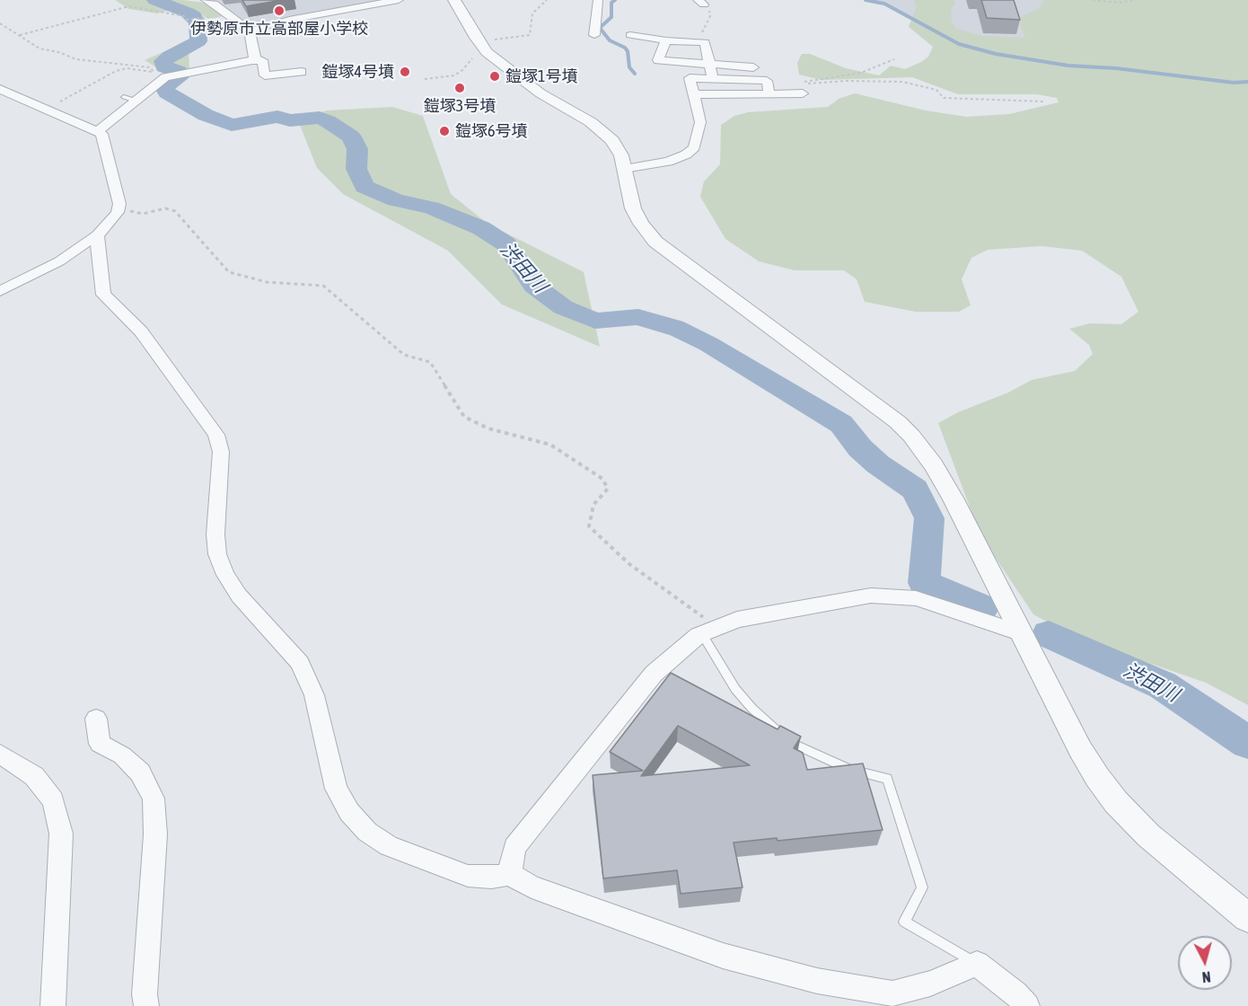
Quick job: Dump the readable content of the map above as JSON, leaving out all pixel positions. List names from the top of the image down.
{
  "water": ["渋田川"],
  "places": [
    "伊勢原市立高部屋小学校",
    "鎧塚4号墳",
    "鎧塚1号墳",
    "鎧塚3号墳",
    "鎧塚6号墳"
  ],
  "north": "bottom"
}
